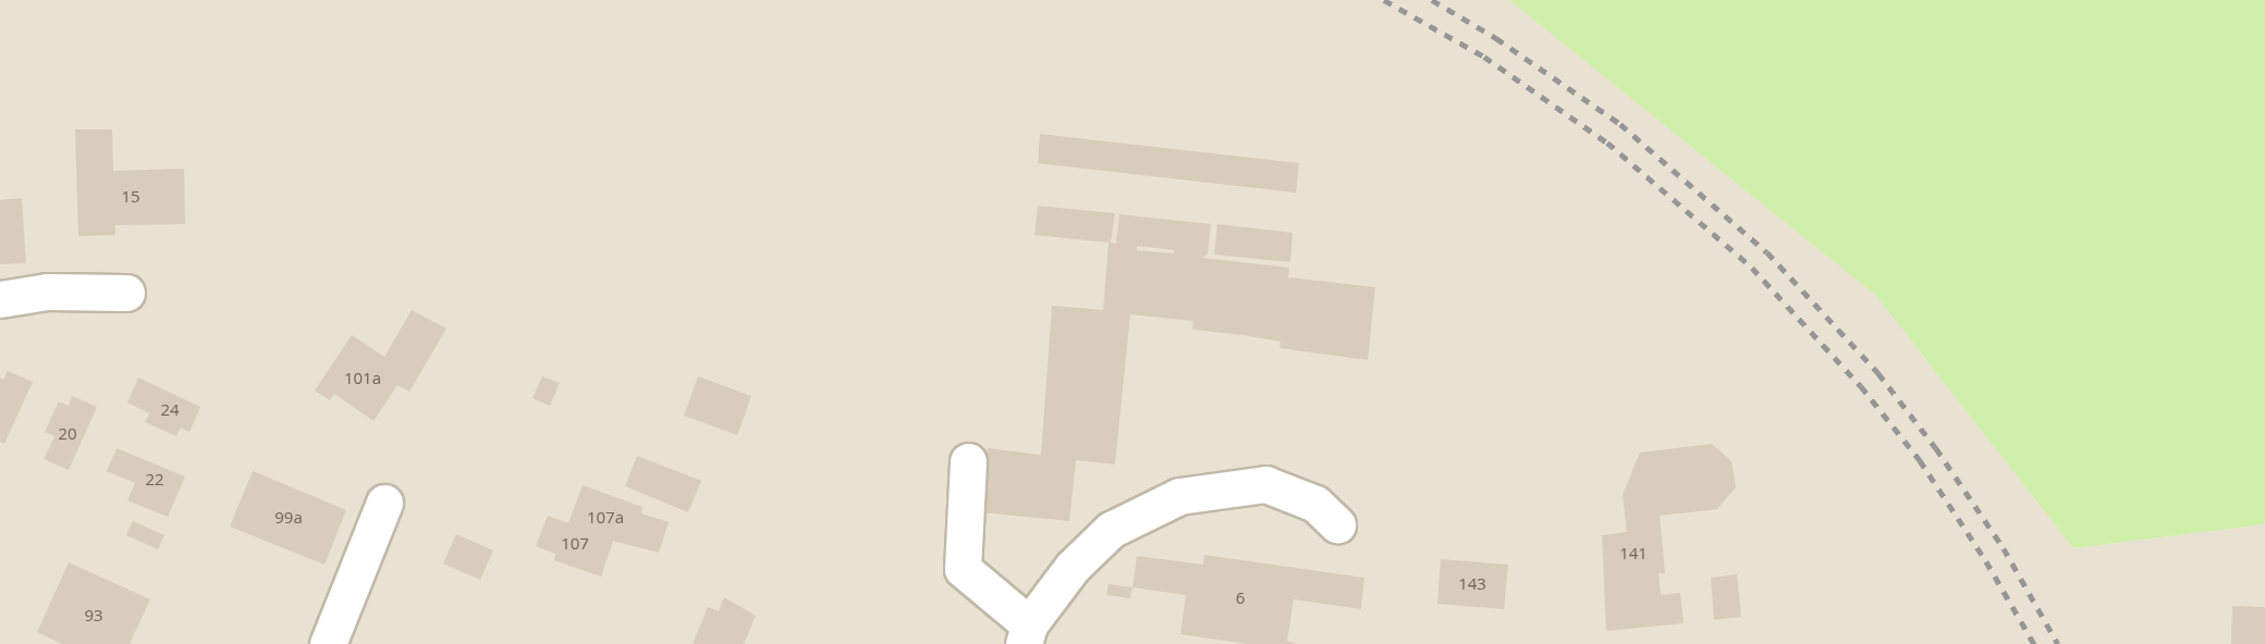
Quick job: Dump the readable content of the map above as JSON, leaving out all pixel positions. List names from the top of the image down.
{
  "house_numbers": [
    "15",
    "101a",
    "24",
    "20",
    "22",
    "99a",
    "107a",
    "107",
    "141",
    "143",
    "6",
    "93"
  ]
}
